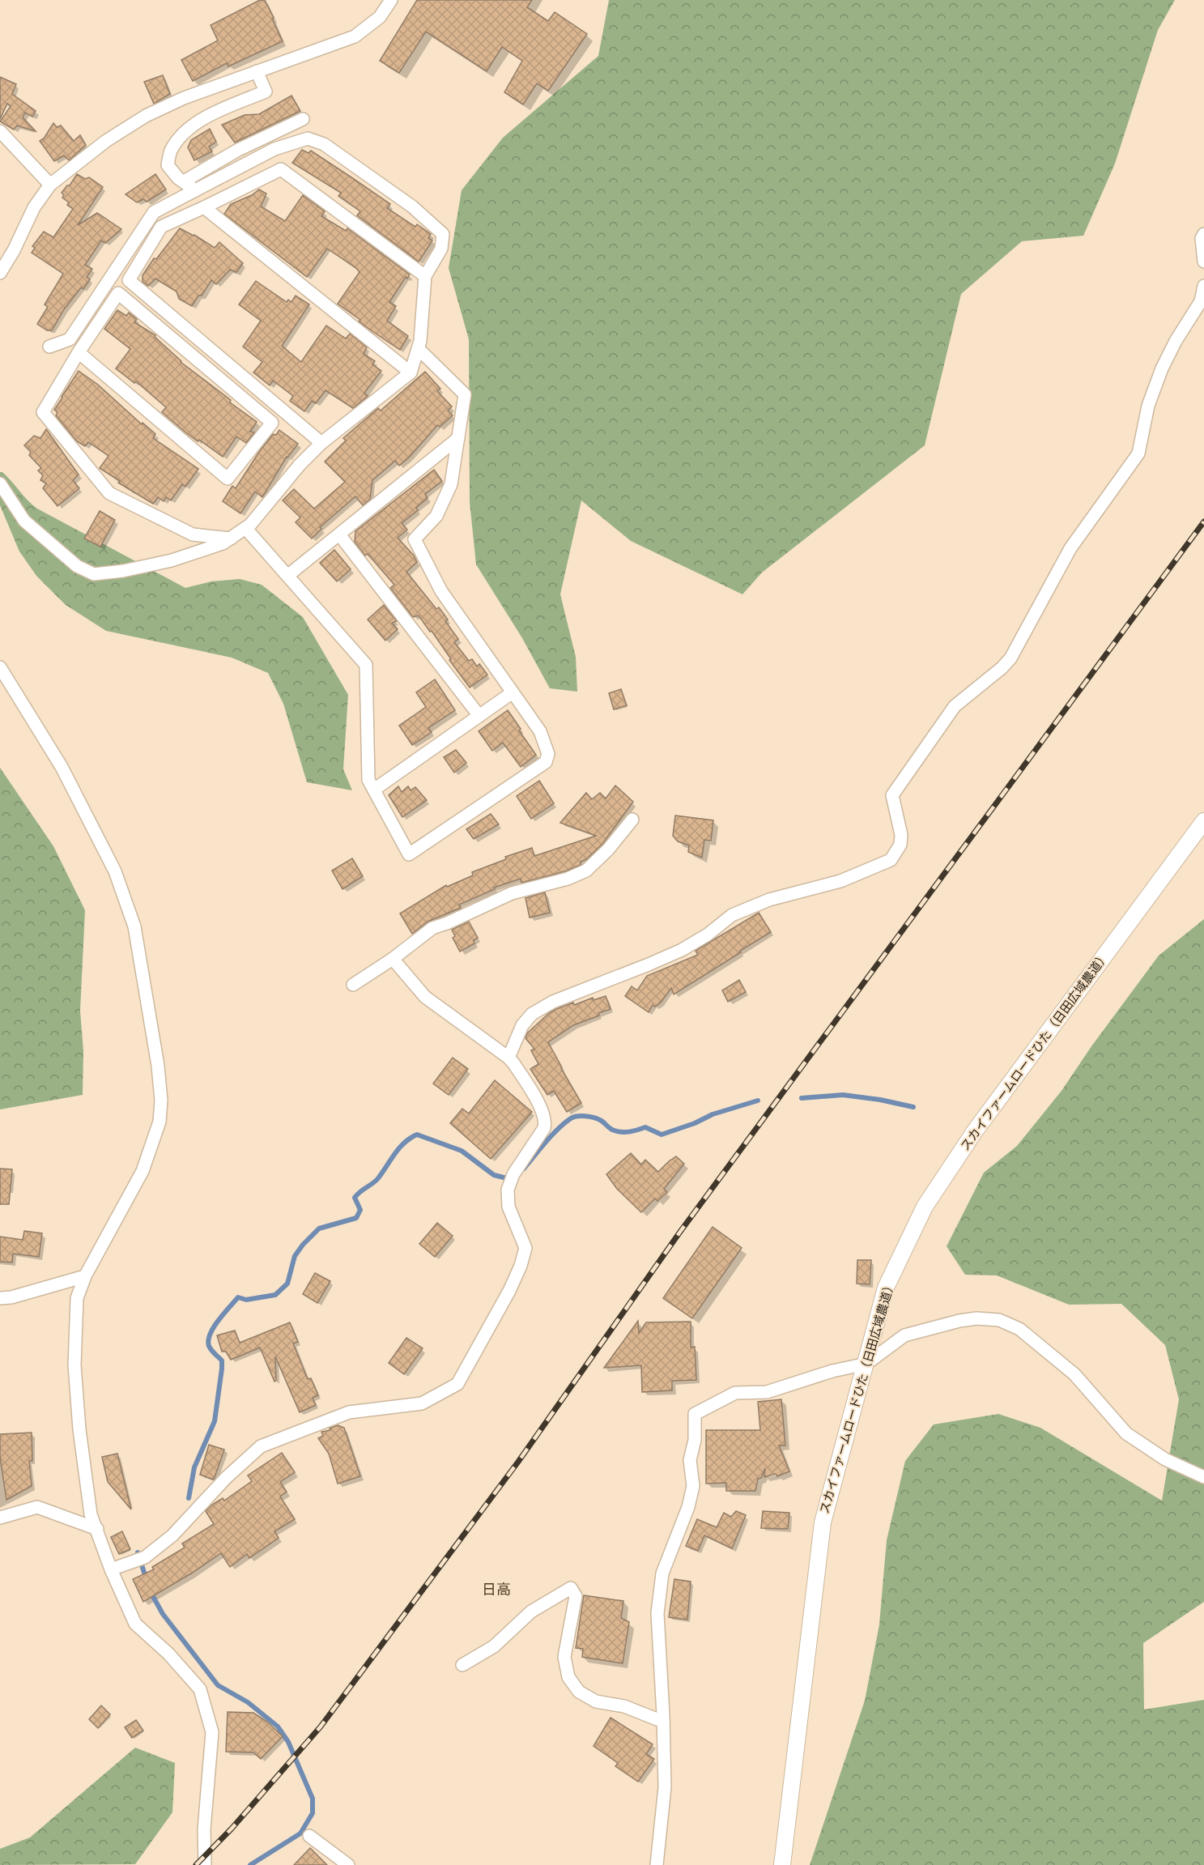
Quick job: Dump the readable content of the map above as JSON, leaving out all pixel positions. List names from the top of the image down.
{
  "streets": {
    "street": ["スカイファームロードひた（日田広域農道）"]
  },
  "districts": ["日高"]
}
